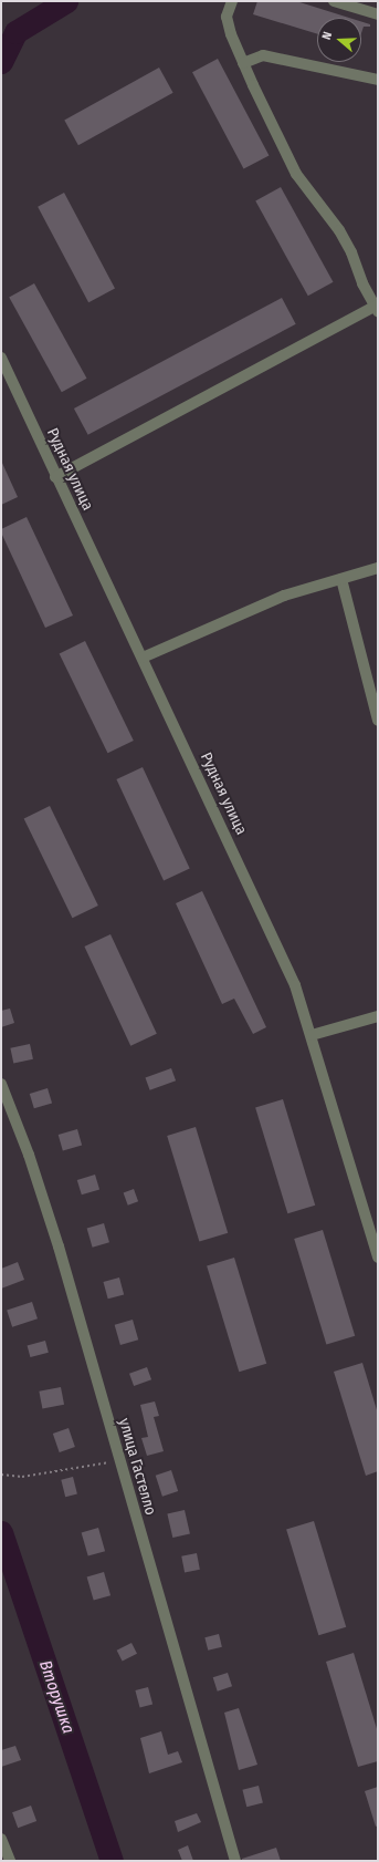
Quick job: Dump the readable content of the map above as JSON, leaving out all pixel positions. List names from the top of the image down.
{
  "streets": {
    "street": ["Рудная улица", "улица Гастелло"]
  },
  "water": ["Вторушка"],
  "north": "left"
}
